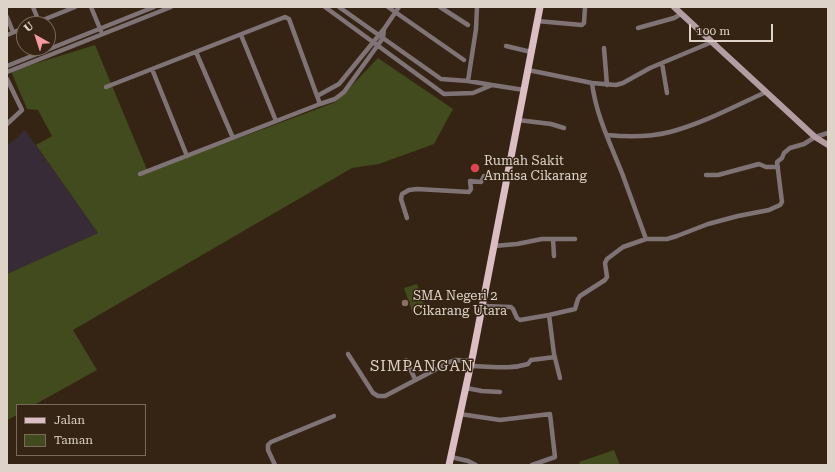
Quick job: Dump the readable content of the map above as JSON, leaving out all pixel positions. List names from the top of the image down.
{
  "districts": ["SIMPANGAN"],
  "places": ["Rumah Sakit Annisa Cikarang", "SMA Negeri 2 Cikarang Utara"],
  "legend": ["Jalan", "Taman"],
  "scale_bar": "100 m",
  "north": "top left"
}
